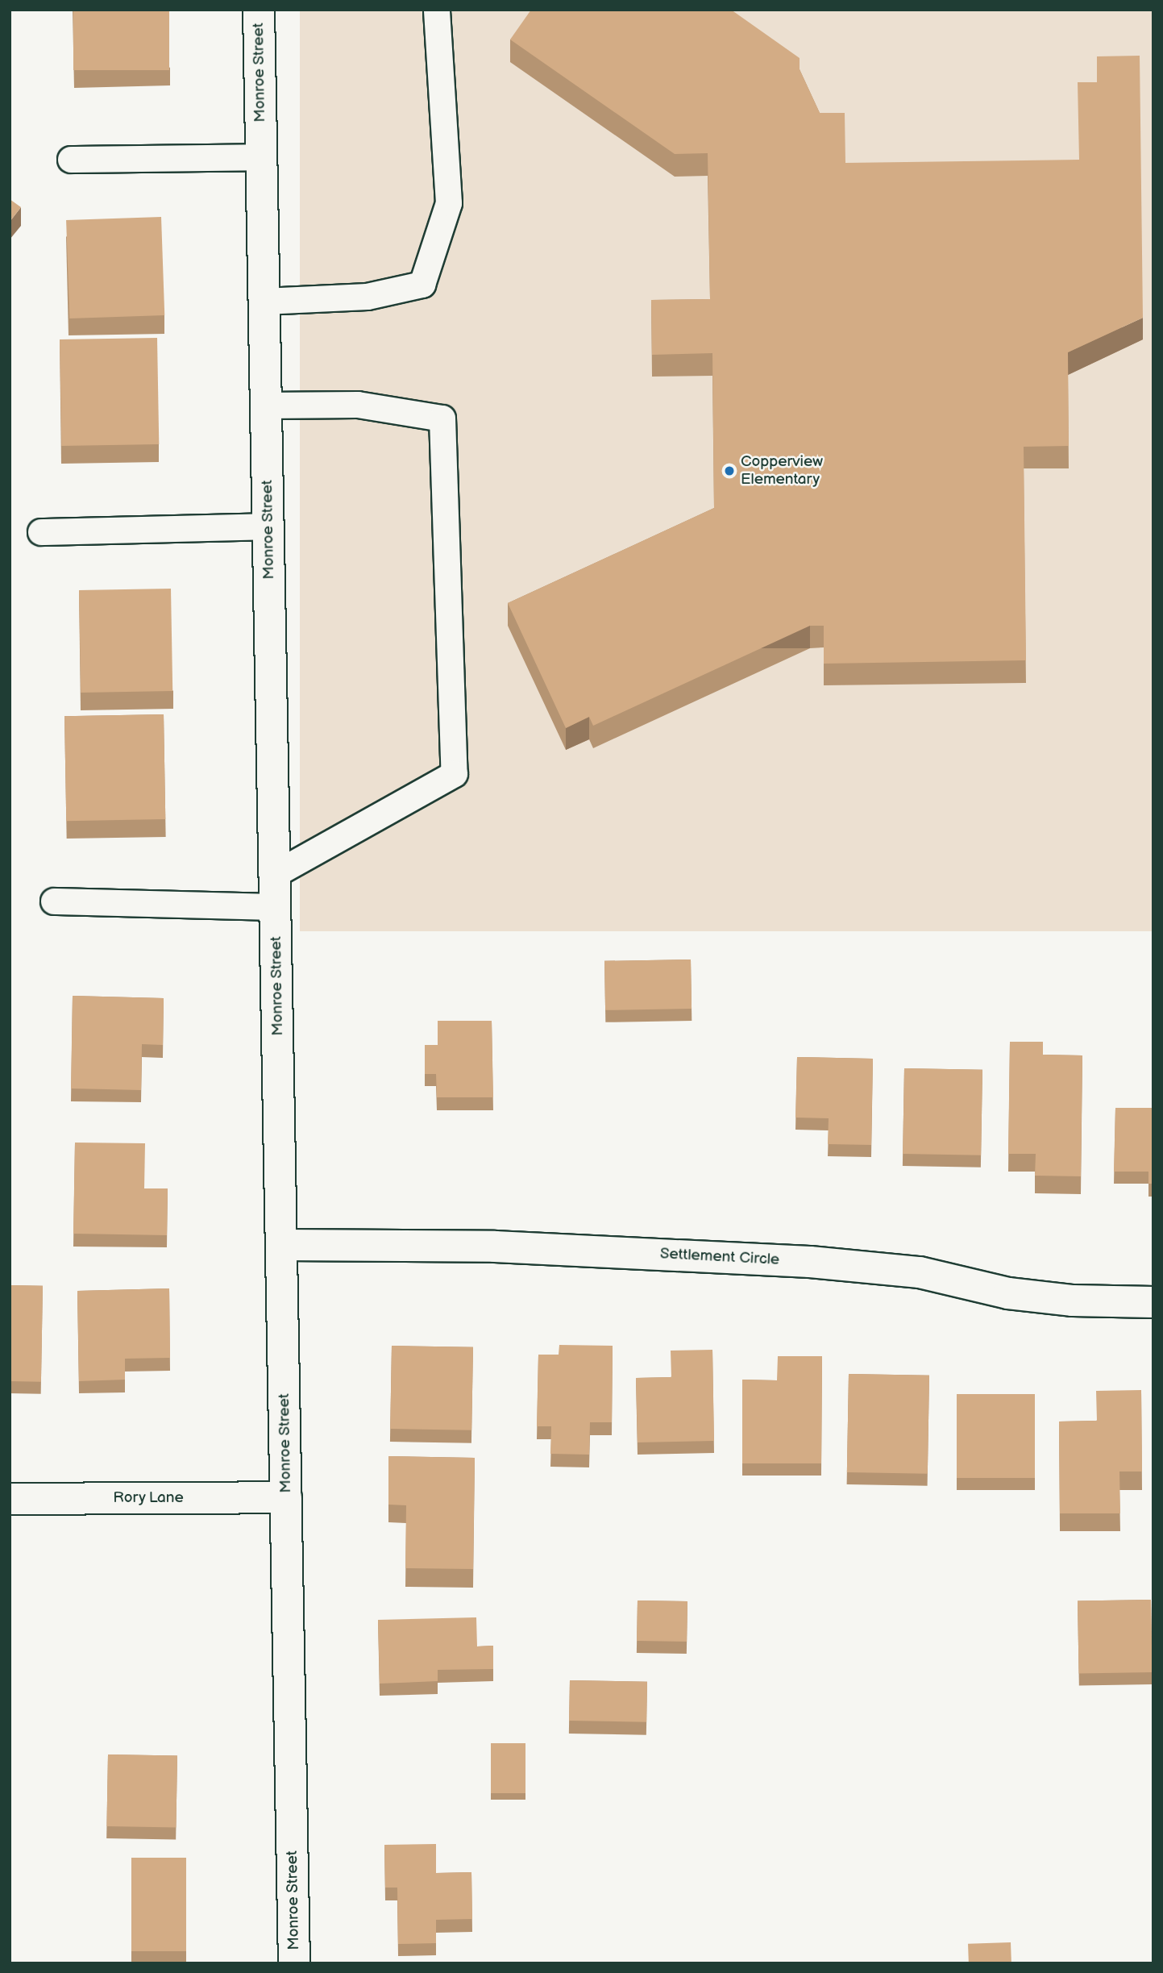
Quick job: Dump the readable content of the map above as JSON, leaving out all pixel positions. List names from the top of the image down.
{
  "streets": {
    "street": ["Monroe Street", "Settlement Circle", "Rory Lane"]
  },
  "crossings": [
    ["Monroe Street", "Settlement Circle"],
    ["Monroe Street", "Rory Lane"]
  ],
  "places": ["Copperview Elementary"]
}
